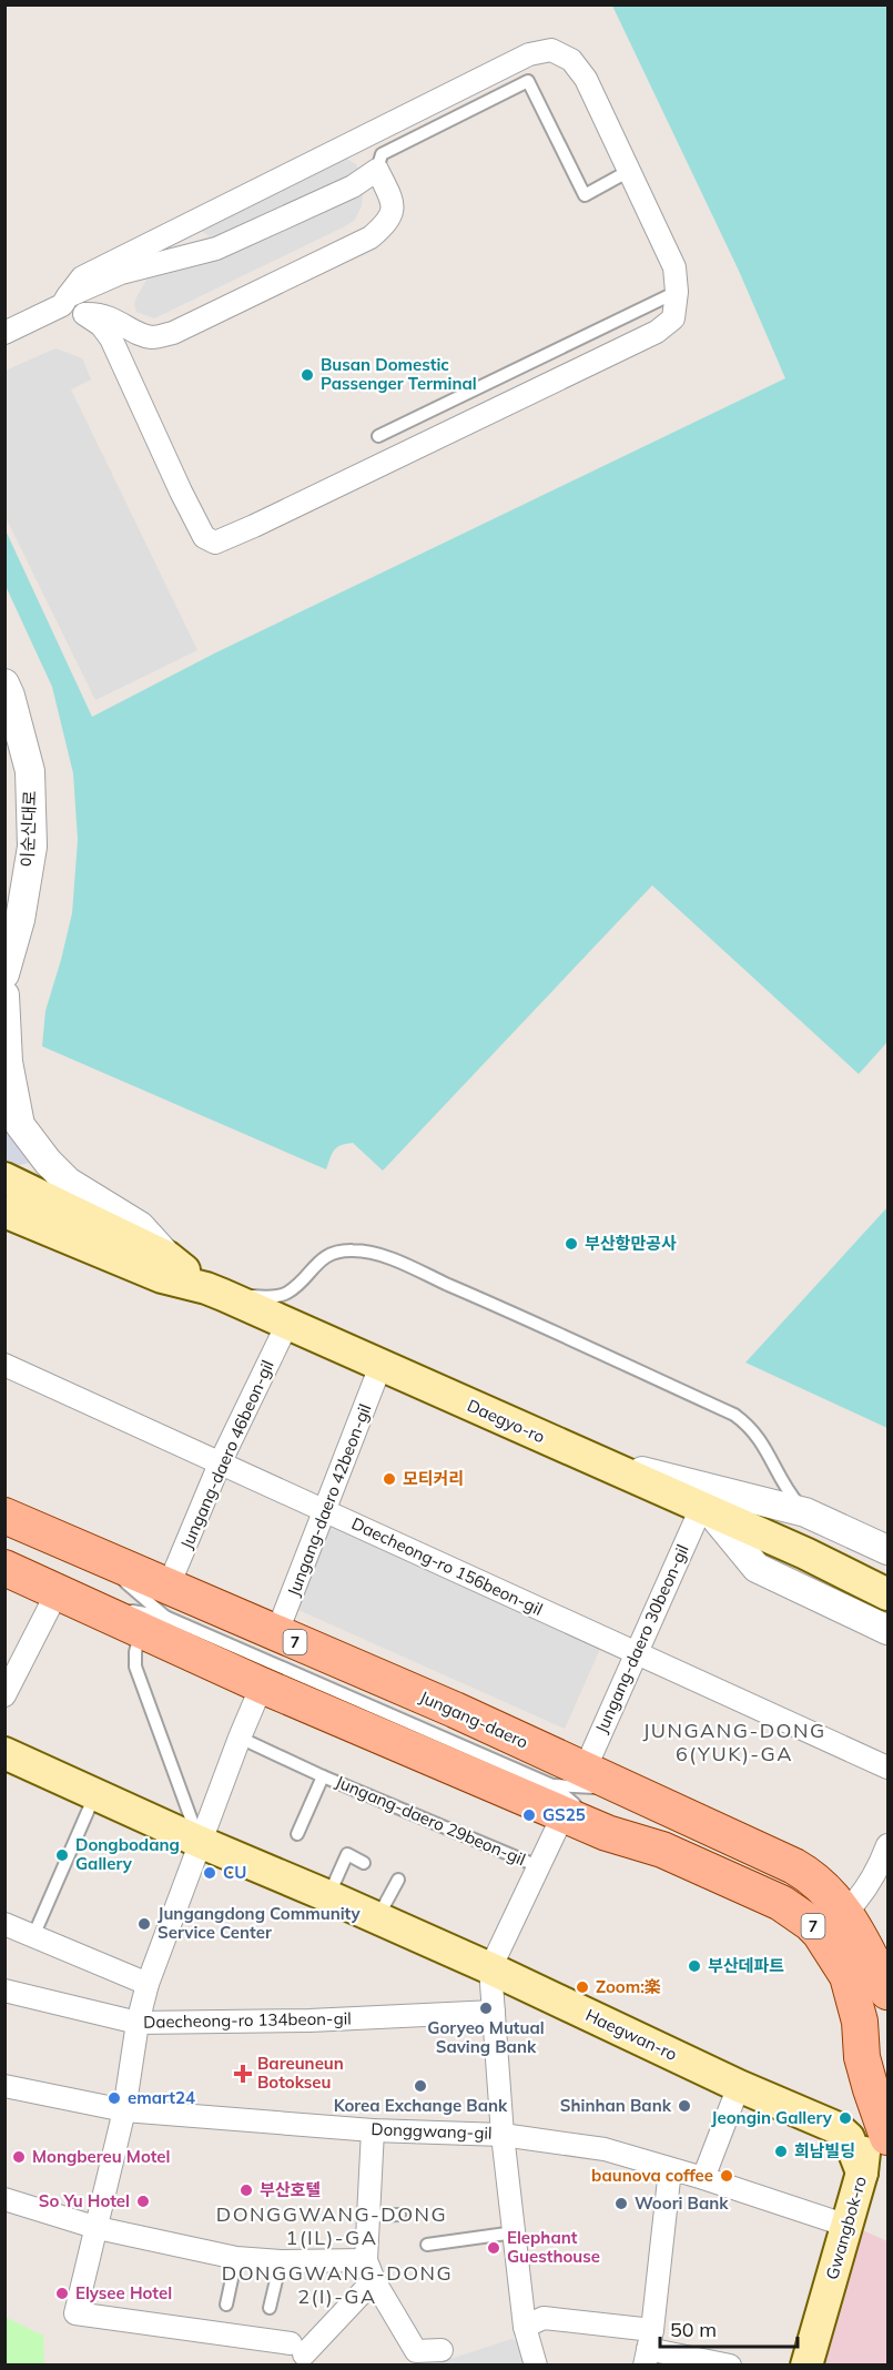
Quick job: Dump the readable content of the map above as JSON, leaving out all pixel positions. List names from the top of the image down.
{
  "streets": {
    "main road": [
      "Daegyo-ro",
      "7",
      "Jungang-daero",
      "Haegwan-ro",
      "Gwangbok-ro"
    ],
    "street": [
      "이순신대로",
      "Jungang-daero 46beon-gil",
      "Jungang-daero 42beon-gil",
      "Daecheong-ro 156beon-gil",
      "Jungang-daero 30beon-gil",
      "Jungang-daero 29beon-gil",
      "Daecheong-ro 134beon-gil",
      "Donggwang-gil"
    ]
  },
  "crossings": [
    ["Daegyo-ro", "Jungang-daero 46beon-gil"],
    ["Daegyo-ro", "Jungang-daero 42beon-gil"],
    ["Daegyo-ro", "Jungang-daero 30beon-gil"],
    ["Jungang-daero 46beon-gil", "Daecheong-ro 156beon-gil"],
    ["Jungang-daero 46beon-gil", "Jungang-daero"],
    ["Jungang-daero 42beon-gil", "Daecheong-ro 156beon-gil"],
    ["Jungang-daero 42beon-gil", "Jungang-daero"],
    ["Daecheong-ro 156beon-gil", "Jungang-daero 30beon-gil"],
    ["Jungang-daero 30beon-gil", "Jungang-daero"],
    ["Jungang-daero", "Jungang-daero 29beon-gil"],
    ["Jungang-daero", "Gwangbok-ro"],
    ["Jungang-daero 29beon-gil", "Daecheong-ro 134beon-gil"],
    ["Jungang-daero 29beon-gil", "Haegwan-ro"],
    ["Jungang-daero 29beon-gil", "Donggwang-gil"],
    ["Haegwan-ro", "Gwangbok-ro"],
    ["Donggwang-gil", "Gwangbok-ro"]
  ],
  "districts": ["JUNGANG-DONG 6(YUK)-GA", "DONGGWANG-DONG 1(IL)-GA", "DONGGWANG-DONG 2(I)-GA"],
  "places": {
    "other": [
      "Busan Domestic Passenger Terminal",
      "부산항만공사",
      "모티커리",
      "GS25",
      "Dongbodang Gallery",
      "CU",
      "Jungangdong Community Service Center",
      "부산데파트",
      "Zoom:楽",
      "Goryeo Mutual Saving Bank",
      "Korea Exchange Bank",
      "emart24",
      "Shinhan Bank",
      "Jeongin Gallery",
      "희남빌딩",
      "Mongbereu Motel",
      "baunova coffee",
      "부산호텔",
      "So Yu Hotel",
      "Woori Bank",
      "Elephant Guesthouse",
      "Elysee Hotel"
    ],
    "health": ["Bareuneun Botokseu"]
  },
  "scale_bar": "50 m"
}
